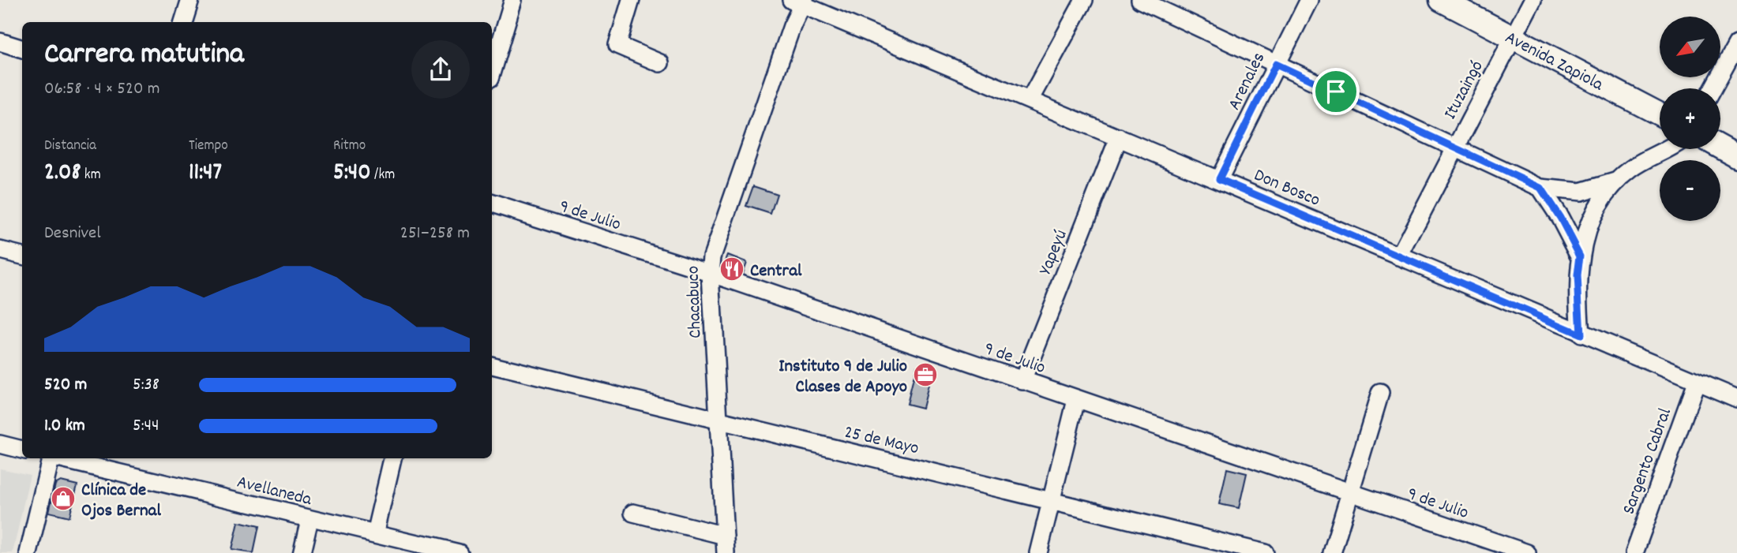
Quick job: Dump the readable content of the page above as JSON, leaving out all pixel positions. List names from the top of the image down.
{
  "streets": {
    "main road": ["Avenida Zapiola"],
    "street": [
      "Arenales",
      "Ituzaingó",
      "Don Bosco",
      "9 de Julio",
      "Yapeyú",
      "Chacabuco",
      "25 de Mayo",
      "Sargento Cabral",
      "Avellaneda"
    ]
  },
  "crossings": [
    ["Avenida Zapiola", "Ituzaingó"],
    ["Arenales", "Don Bosco"],
    ["Ituzaingó", "Don Bosco"],
    ["Don Bosco", "Yapeyú"],
    ["Don Bosco", "Chacabuco"],
    ["Don Bosco", "Sargento Cabral"],
    ["9 de Julio", "Yapeyú"],
    ["9 de Julio", "Chacabuco"],
    ["Chacabuco", "25 de Mayo"]
  ],
  "places": {
    "restaurant": ["Central"],
    "office": ["Instituto 9 de Julio Clases de Apoyo"],
    "shop": ["Clínica de Ojos Bernal"]
  },
  "north": "bottom left",
  "page": {
    "map_buttons": ["+", "−"],
    "heading": ["Carrera matutina", "06:58 · 4 × 520 m"],
    "stats": [
      ["Distancia", "2.08 km"],
      ["Tiempo", "11:47"],
      ["Ritmo", "5:40 /km"]
    ],
    "chart": ["Desnivel", "251–258 m"],
    "list": [
      {
        "name": "520 m",
        "note": "5:38"
      },
      {
        "name": "1.0 km",
        "note": "5:44"
      }
    ]
  }
}
